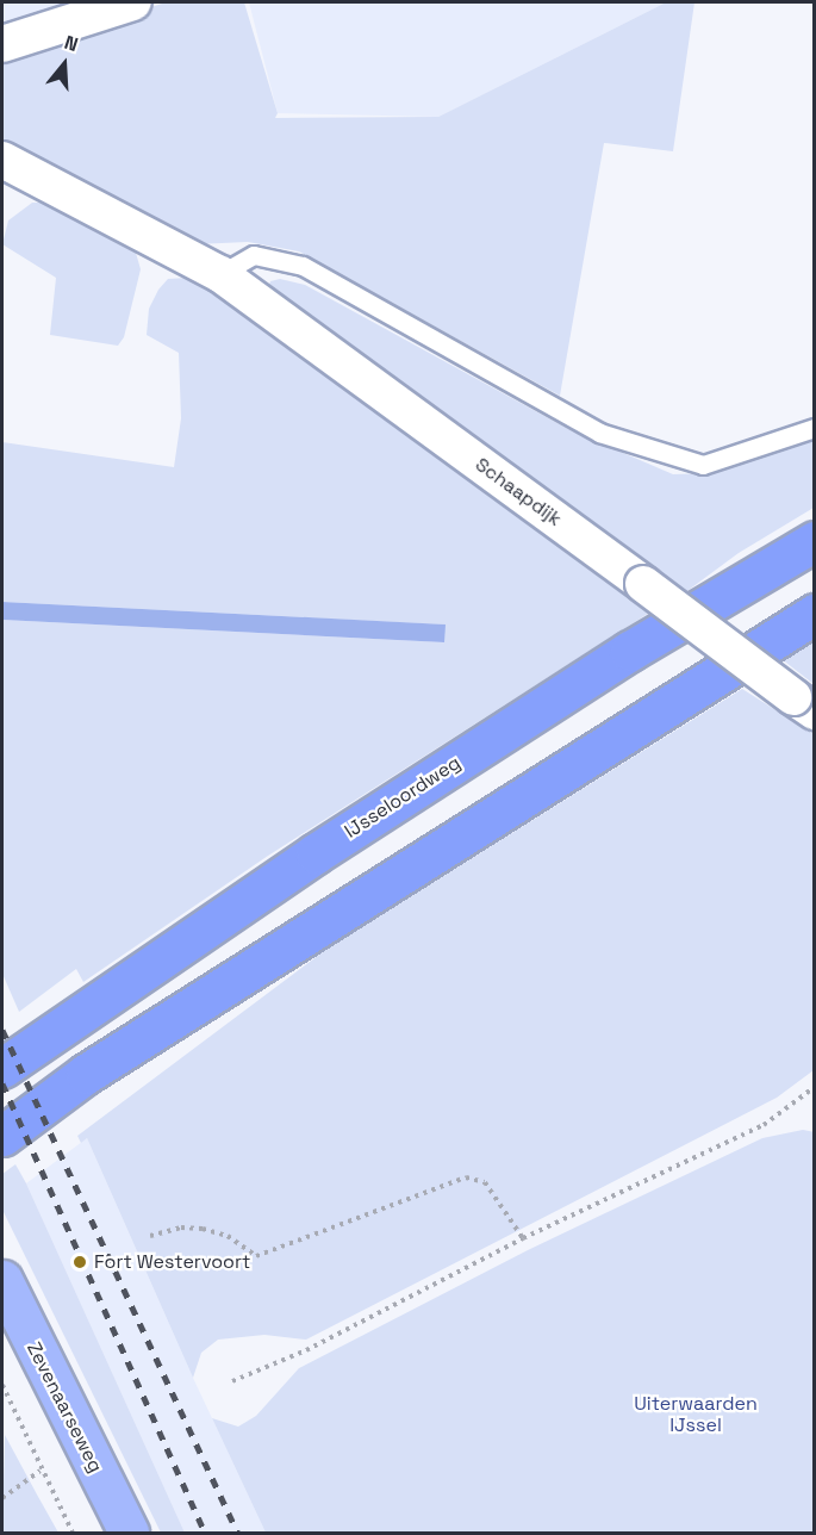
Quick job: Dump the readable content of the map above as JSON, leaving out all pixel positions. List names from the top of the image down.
{
  "streets": {
    "highway": ["IJsseloordweg"],
    "main road": ["Zevenaarseweg"],
    "street": ["Schaapdijk"]
  },
  "parks": ["Uiterwaarden IJssel"],
  "places": ["Fort Westervoort"],
  "north": "top"
}
